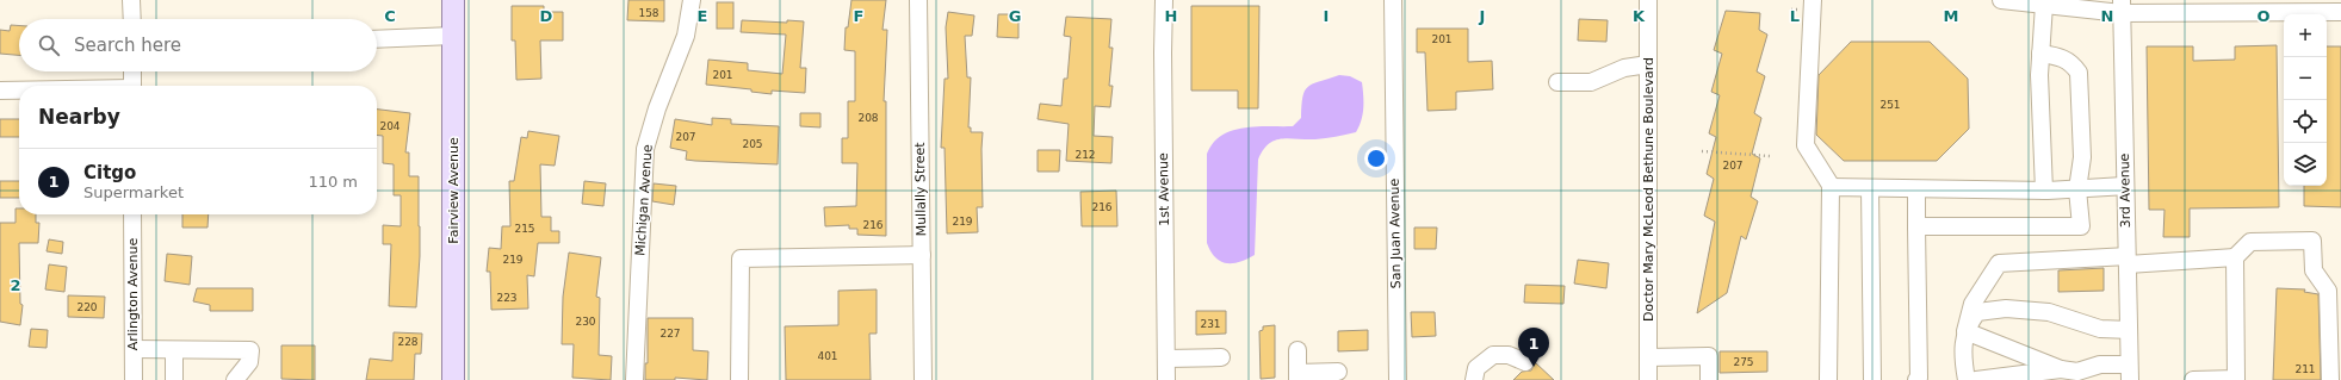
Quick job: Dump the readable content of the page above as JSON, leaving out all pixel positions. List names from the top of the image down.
{
  "streets": {
    "main road": ["Fairview Avenue"],
    "street": [
      "Mullally Street",
      "1st Avenue",
      "Doctor Mary McLeod Bethune Boulevard",
      "3rd Avenue",
      "Michigan Avenue",
      "San Juan Avenue",
      "Arlington Avenue"
    ]
  },
  "house_numbers": [
    "158",
    "201",
    "201",
    "251",
    "208",
    "204",
    "207",
    "205",
    "212",
    "207",
    "216",
    "219",
    "216",
    "215",
    "219",
    "223",
    "220",
    "230",
    "231",
    "227",
    "228",
    "401",
    "275",
    "211"
  ],
  "page": {
    "map_buttons": ["+", "−"],
    "search": "Search here",
    "heading": "Nearby",
    "list": [
      {
        "mark": "1",
        "name": "Citgo",
        "note": "Supermarket",
        "value": "110 m"
      }
    ],
    "pins": "1"
  },
  "grid": {
    "columns": [
      "C",
      "D",
      "E",
      "F",
      "G",
      "H",
      "I",
      "J",
      "K",
      "L",
      "M",
      "N",
      "O"
    ],
    "rows": ["2"]
  }
}
